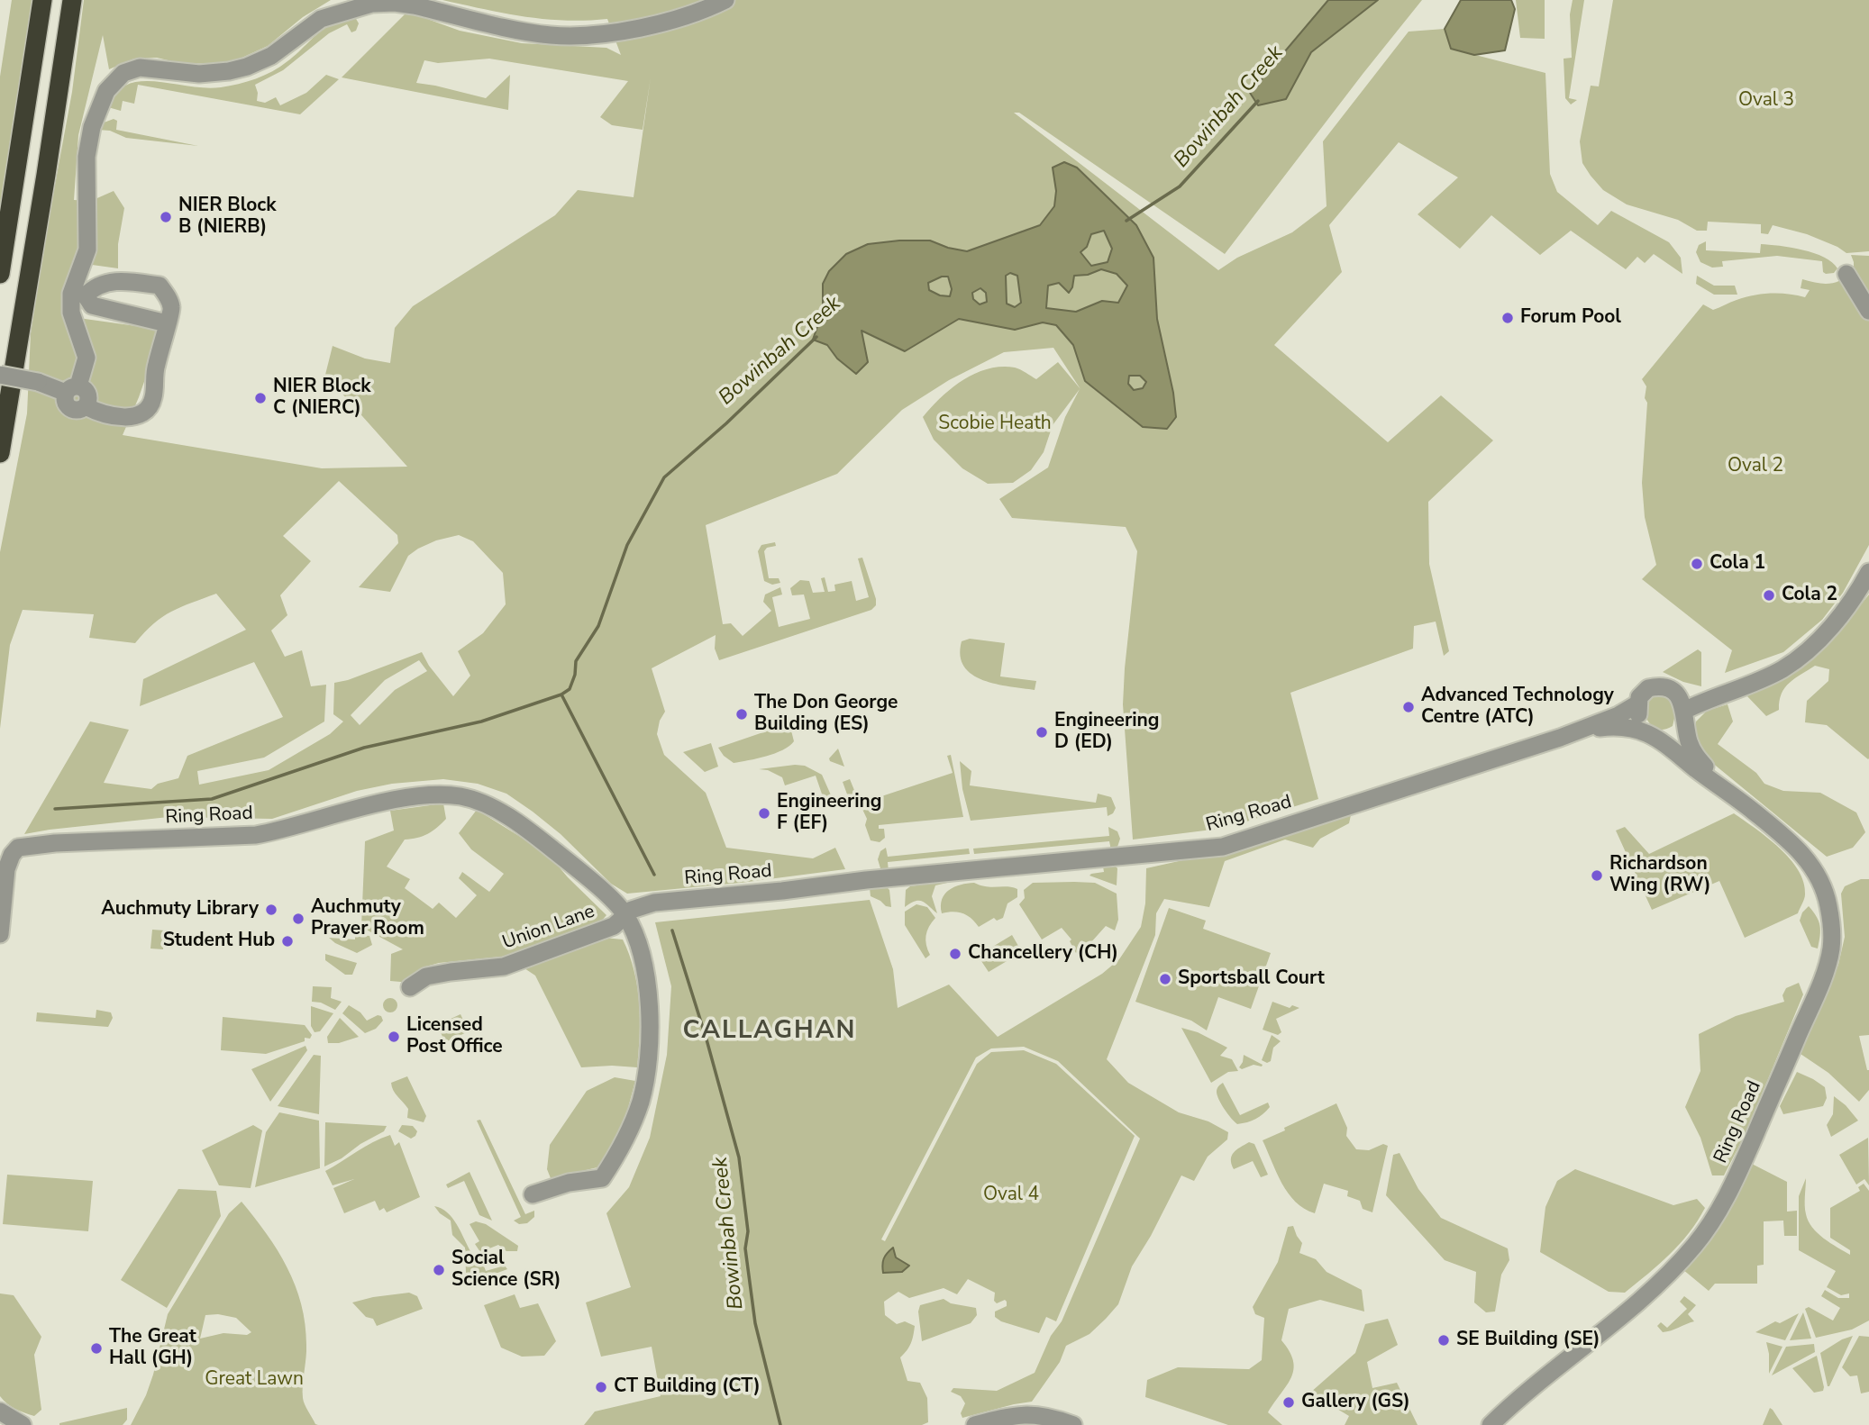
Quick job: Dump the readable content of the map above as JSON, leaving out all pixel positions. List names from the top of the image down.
{
  "streets": {
    "street": ["Ring Road", "Union Lane"]
  },
  "crossings": [
    ["Ring Road", "Union Lane"]
  ],
  "districts": ["CALLAGHAN"],
  "water": ["Bowinbah Creek"],
  "parks": [
    "Oval 3",
    "Scobie Heath",
    "Oval 2",
    "Oval 4",
    "Great Lawn"
  ],
  "places": [
    "NIER Block B (NIERB)",
    "Forum Pool",
    "NIER Block C (NIERC)",
    "Cola 1",
    "Cola 2",
    "Advanced Technology Centre (ATC)",
    "The Don George Building (ES)",
    "Engineering D (ED)",
    "Engineering F (EF)",
    "Richardson Wing (RW)",
    "Auchmuty Library",
    "Auchmuty Prayer Room",
    "Student Hub",
    "Chancellery (CH)",
    "Sportsball Court",
    "Licensed Post Office",
    "Social Science (SR)",
    "SE Building (SE)",
    "The Great Hall (GH)",
    "CT Building (CT)",
    "Gallery (GS)"
  ]
}
